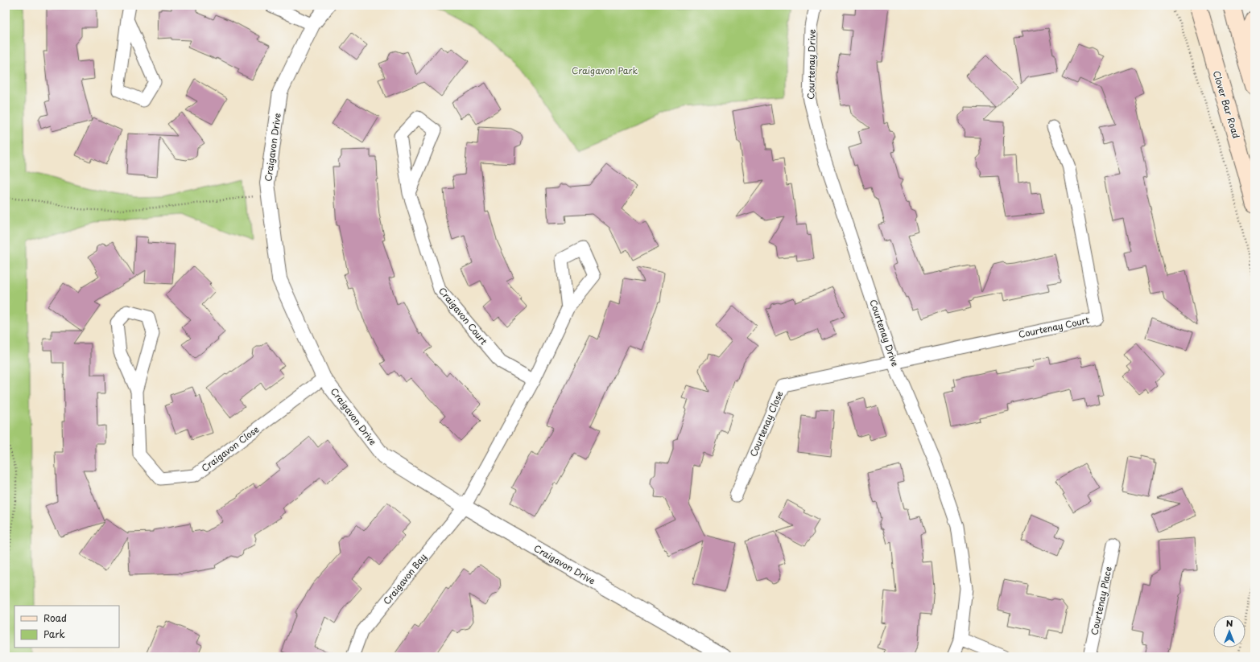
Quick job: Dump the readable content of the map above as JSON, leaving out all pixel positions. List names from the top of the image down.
{
  "streets": {
    "main road": ["Clover Bar Road"],
    "street": [
      "Courtenay Drive",
      "Craigavon Drive",
      "Craigavon Court",
      "Courtenay Court",
      "Courtenay Close",
      "Craigavon Close",
      "Craigavon Bay",
      "Courtenay Place"
    ]
  },
  "crossings": [
    ["Courtenay Drive", "Courtenay Court"],
    ["Courtenay Drive", "Courtenay Close"],
    ["Craigavon Drive", "Craigavon Close"],
    ["Craigavon Drive", "Craigavon Bay"],
    ["Courtenay Court", "Courtenay Close"]
  ],
  "parks": ["Craigavon Park"],
  "legend": ["Road", "Park"],
  "north": "top"
}
